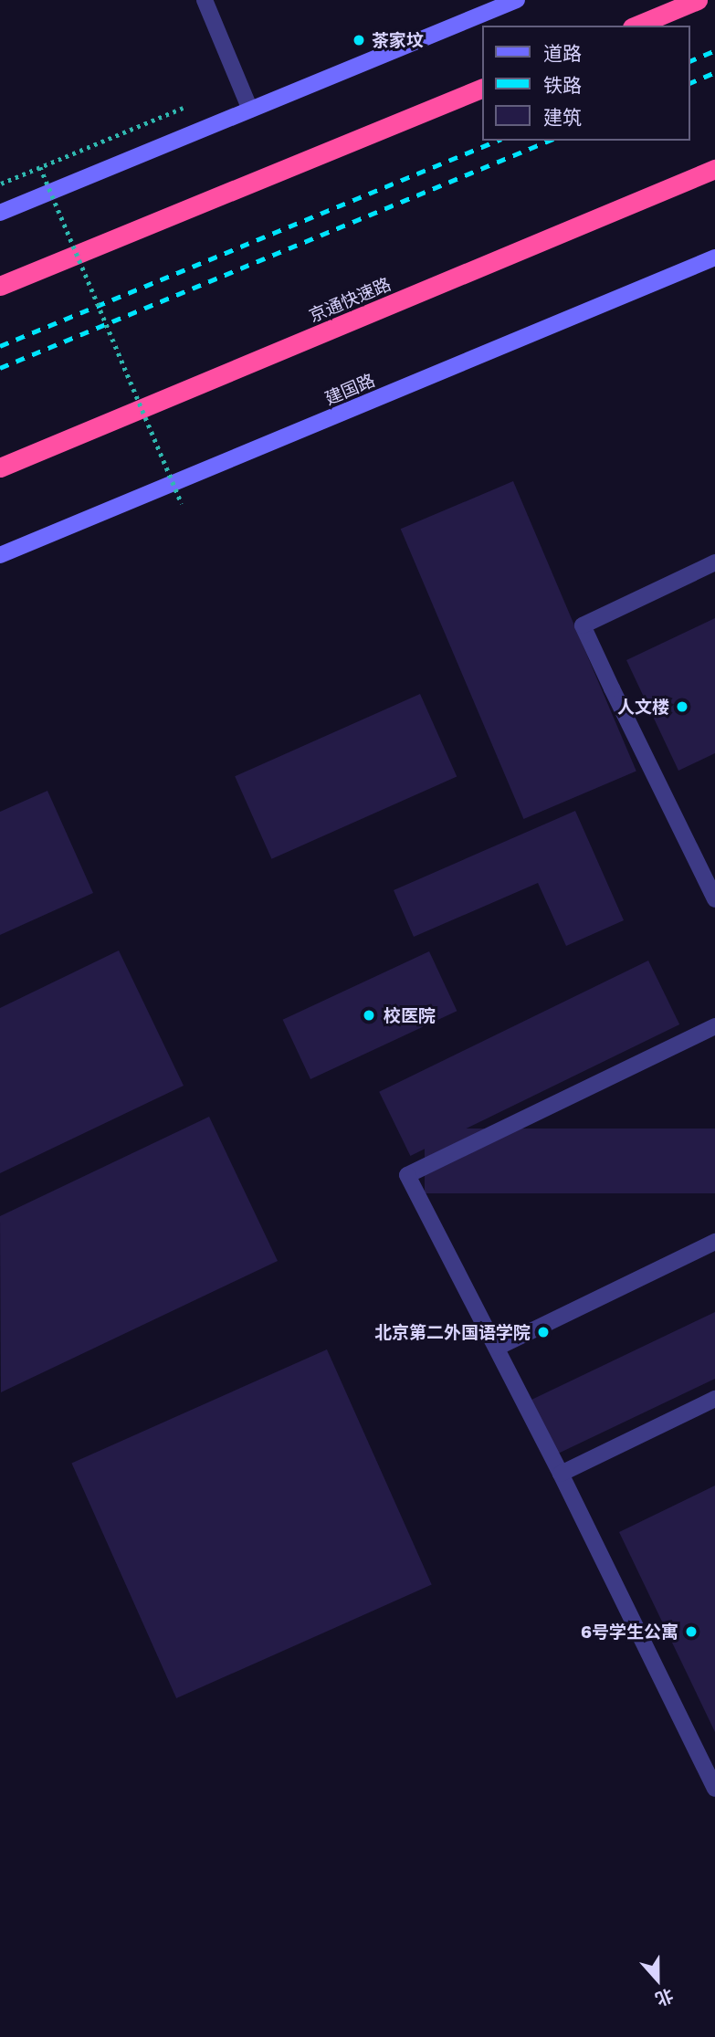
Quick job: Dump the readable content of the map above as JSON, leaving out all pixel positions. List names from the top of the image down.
{
  "streets": {
    "highway": ["京通快速路"],
    "main road": ["建国路"]
  },
  "places": [
    "茶家坟",
    "人文楼",
    "校医院",
    "北京第二外国语学院",
    "6号学生公寓"
  ],
  "legend": ["道路", "铁路", "建筑"],
  "north": "bottom"
}
